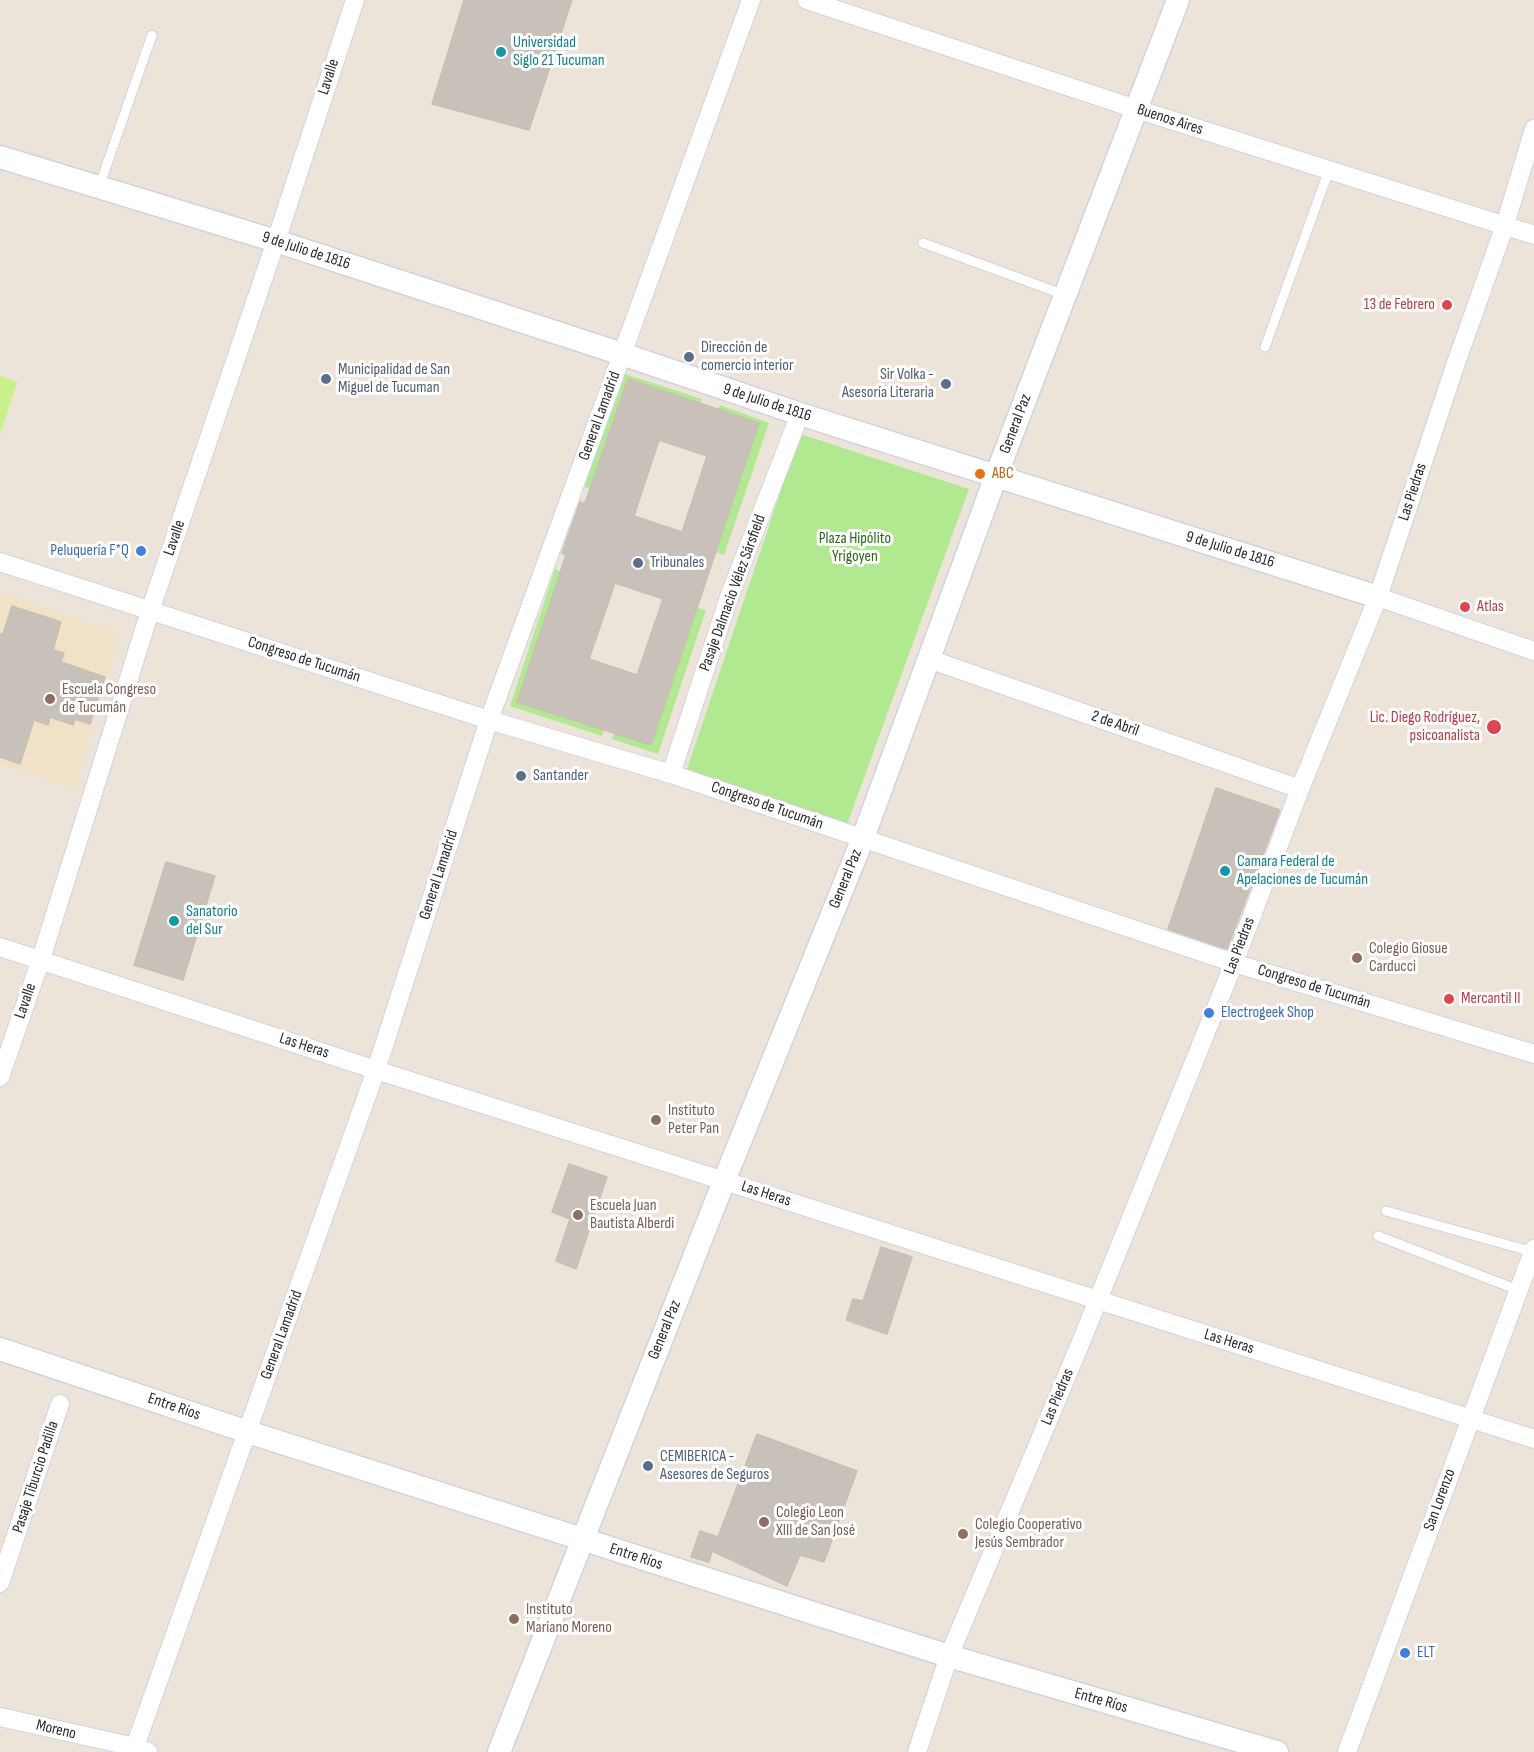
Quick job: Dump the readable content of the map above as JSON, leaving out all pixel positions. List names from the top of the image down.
{
  "streets": {
    "street": [
      "Lavalle",
      "Buenos Aires",
      "9 de Julio de 1816",
      "General Lamadrid",
      "General Paz",
      "Las Piedras",
      "Pasaje Dalmacio Vélez Sársfield",
      "Congreso de Tucumán",
      "2 de Abril",
      "Las Heras",
      "Entre Ríos",
      "Pasaje Tiburcio Padilla",
      "San Lorenzo",
      "Moreno"
    ]
  },
  "crossings": [
    ["Lavalle", "9 de Julio de 1816"],
    ["Lavalle", "Congreso de Tucumán"],
    ["Lavalle", "Las Heras"],
    ["Buenos Aires", "General Paz"],
    ["Buenos Aires", "Las Piedras"],
    ["9 de Julio de 1816", "General Lamadrid"],
    ["9 de Julio de 1816", "General Paz"],
    ["9 de Julio de 1816", "Las Piedras"],
    ["9 de Julio de 1816", "Pasaje Dalmacio Vélez Sársfield"],
    ["General Lamadrid", "Congreso de Tucumán"],
    ["General Lamadrid", "Las Heras"],
    ["General Lamadrid", "Entre Ríos"],
    ["General Lamadrid", "Moreno"],
    ["General Paz", "Congreso de Tucumán"],
    ["General Paz", "2 de Abril"],
    ["General Paz", "Las Heras"],
    ["General Paz", "Entre Ríos"],
    ["Las Piedras", "Congreso de Tucumán"],
    ["Las Piedras", "2 de Abril"],
    ["Las Piedras", "Las Heras"],
    ["Las Piedras", "Entre Ríos"],
    ["Pasaje Dalmacio Vélez Sársfield", "Congreso de Tucumán"],
    ["Las Heras", "San Lorenzo"]
  ],
  "parks": ["Plaza Hipólito Yrigoyen"],
  "places": [
    "Universidad Siglo 21 Tucuman",
    "13 de Febrero",
    "Dirección de comercio interior",
    "Municipalidad de San Miguel de Tucuman",
    "Sir Volka - Asesoría Literaria",
    "ABC",
    "Peluquería F*Q",
    "Tribunales",
    "Atlas",
    "Escuela Congreso de Tucumán",
    "Lic. Diego Rodríguez, psicoanalista",
    "Santander",
    "Camara Federal de Apelaciones de Tucumán",
    "Sanatorio del Sur",
    "Colegio Giosue Carducci",
    "Mercantil II",
    "Electrogeek Shop",
    "Instituto Peter Pan",
    "Escuela Juan Bautista Alberdi",
    "CEMIBERICA - Asesores de Seguros",
    "Colegio Leon XIII de San José",
    "Colegio Cooperativo Jesús Sembrador",
    "Instituto Mariano Moreno",
    "ELT"
  ]
}
